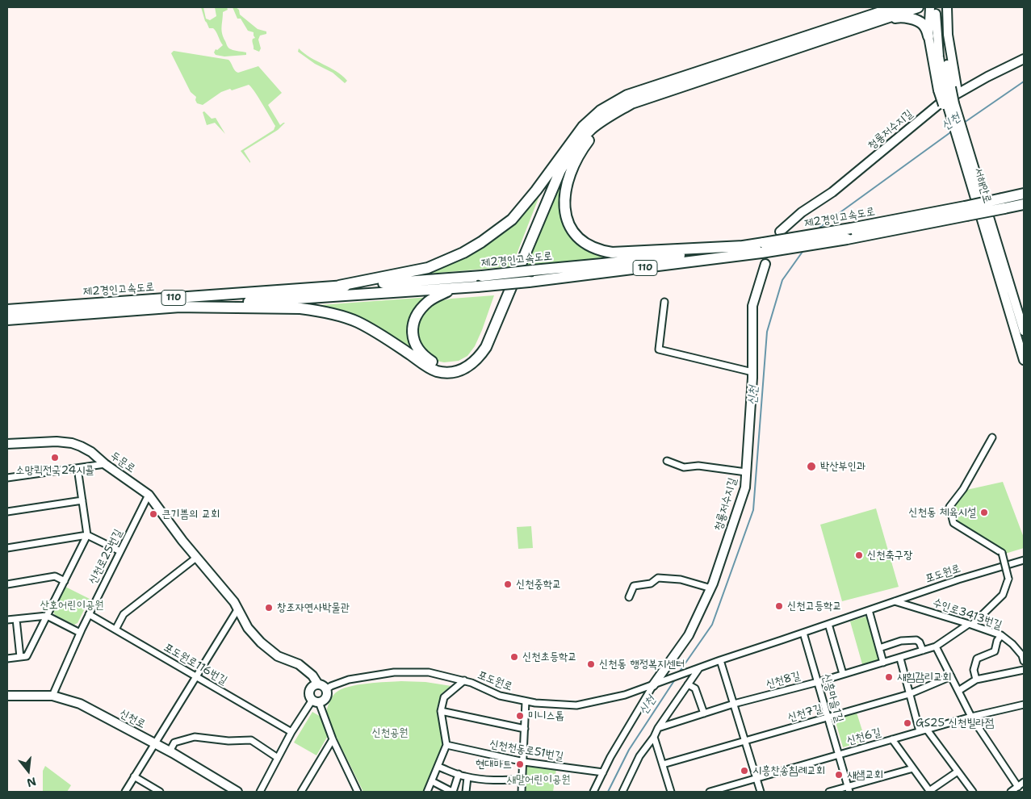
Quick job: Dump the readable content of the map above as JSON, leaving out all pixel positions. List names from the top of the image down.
{
  "streets": {
    "highway": ["제2경인고속도로", "110"],
    "street": [
      "청룡저수지길",
      "서해안로",
      "두문로",
      "신천로25번길",
      "포도원로",
      "수인로3413번길",
      "포도원로116번길",
      "신천8길",
      "신흥마을1길",
      "신천7길",
      "신천로",
      "신천6길",
      "신천천동로51번길"
    ]
  },
  "crossings": [
    ["청룡저수지길", "포도원로"],
    ["두문로", "신천로25번길"],
    ["두문로", "포도원로"],
    ["신천로25번길", "포도원로116번길"],
    ["신천로25번길", "신천로"],
    ["포도원로", "수인로3413번길"],
    ["포도원로", "신흥마을1길"],
    ["수인로3413번길", "신천8길"],
    ["신천8길", "신흥마을1길"],
    ["신흥마을1길", "신천7길"],
    ["신흥마을1길", "신천6길"]
  ],
  "water": ["신천"],
  "parks": ["산호어린이공원", "신천공원", "새말어린이공원"],
  "places": [
    "소망퀵전국24시콜",
    "박산부인과",
    "신천동 체육시설",
    "큰기쁨의 교회",
    "신천축구장",
    "신천중학교",
    "신천고등학교",
    "창조자연사박물관",
    "신천초등학교",
    "신천동 행정복지센터",
    "새힘감리교회",
    "미니스톱",
    "GS25 신천빌라점",
    "현대마트",
    "시흥찬송침례교회",
    "새샘교회"
  ],
  "north": "bottom"
}
